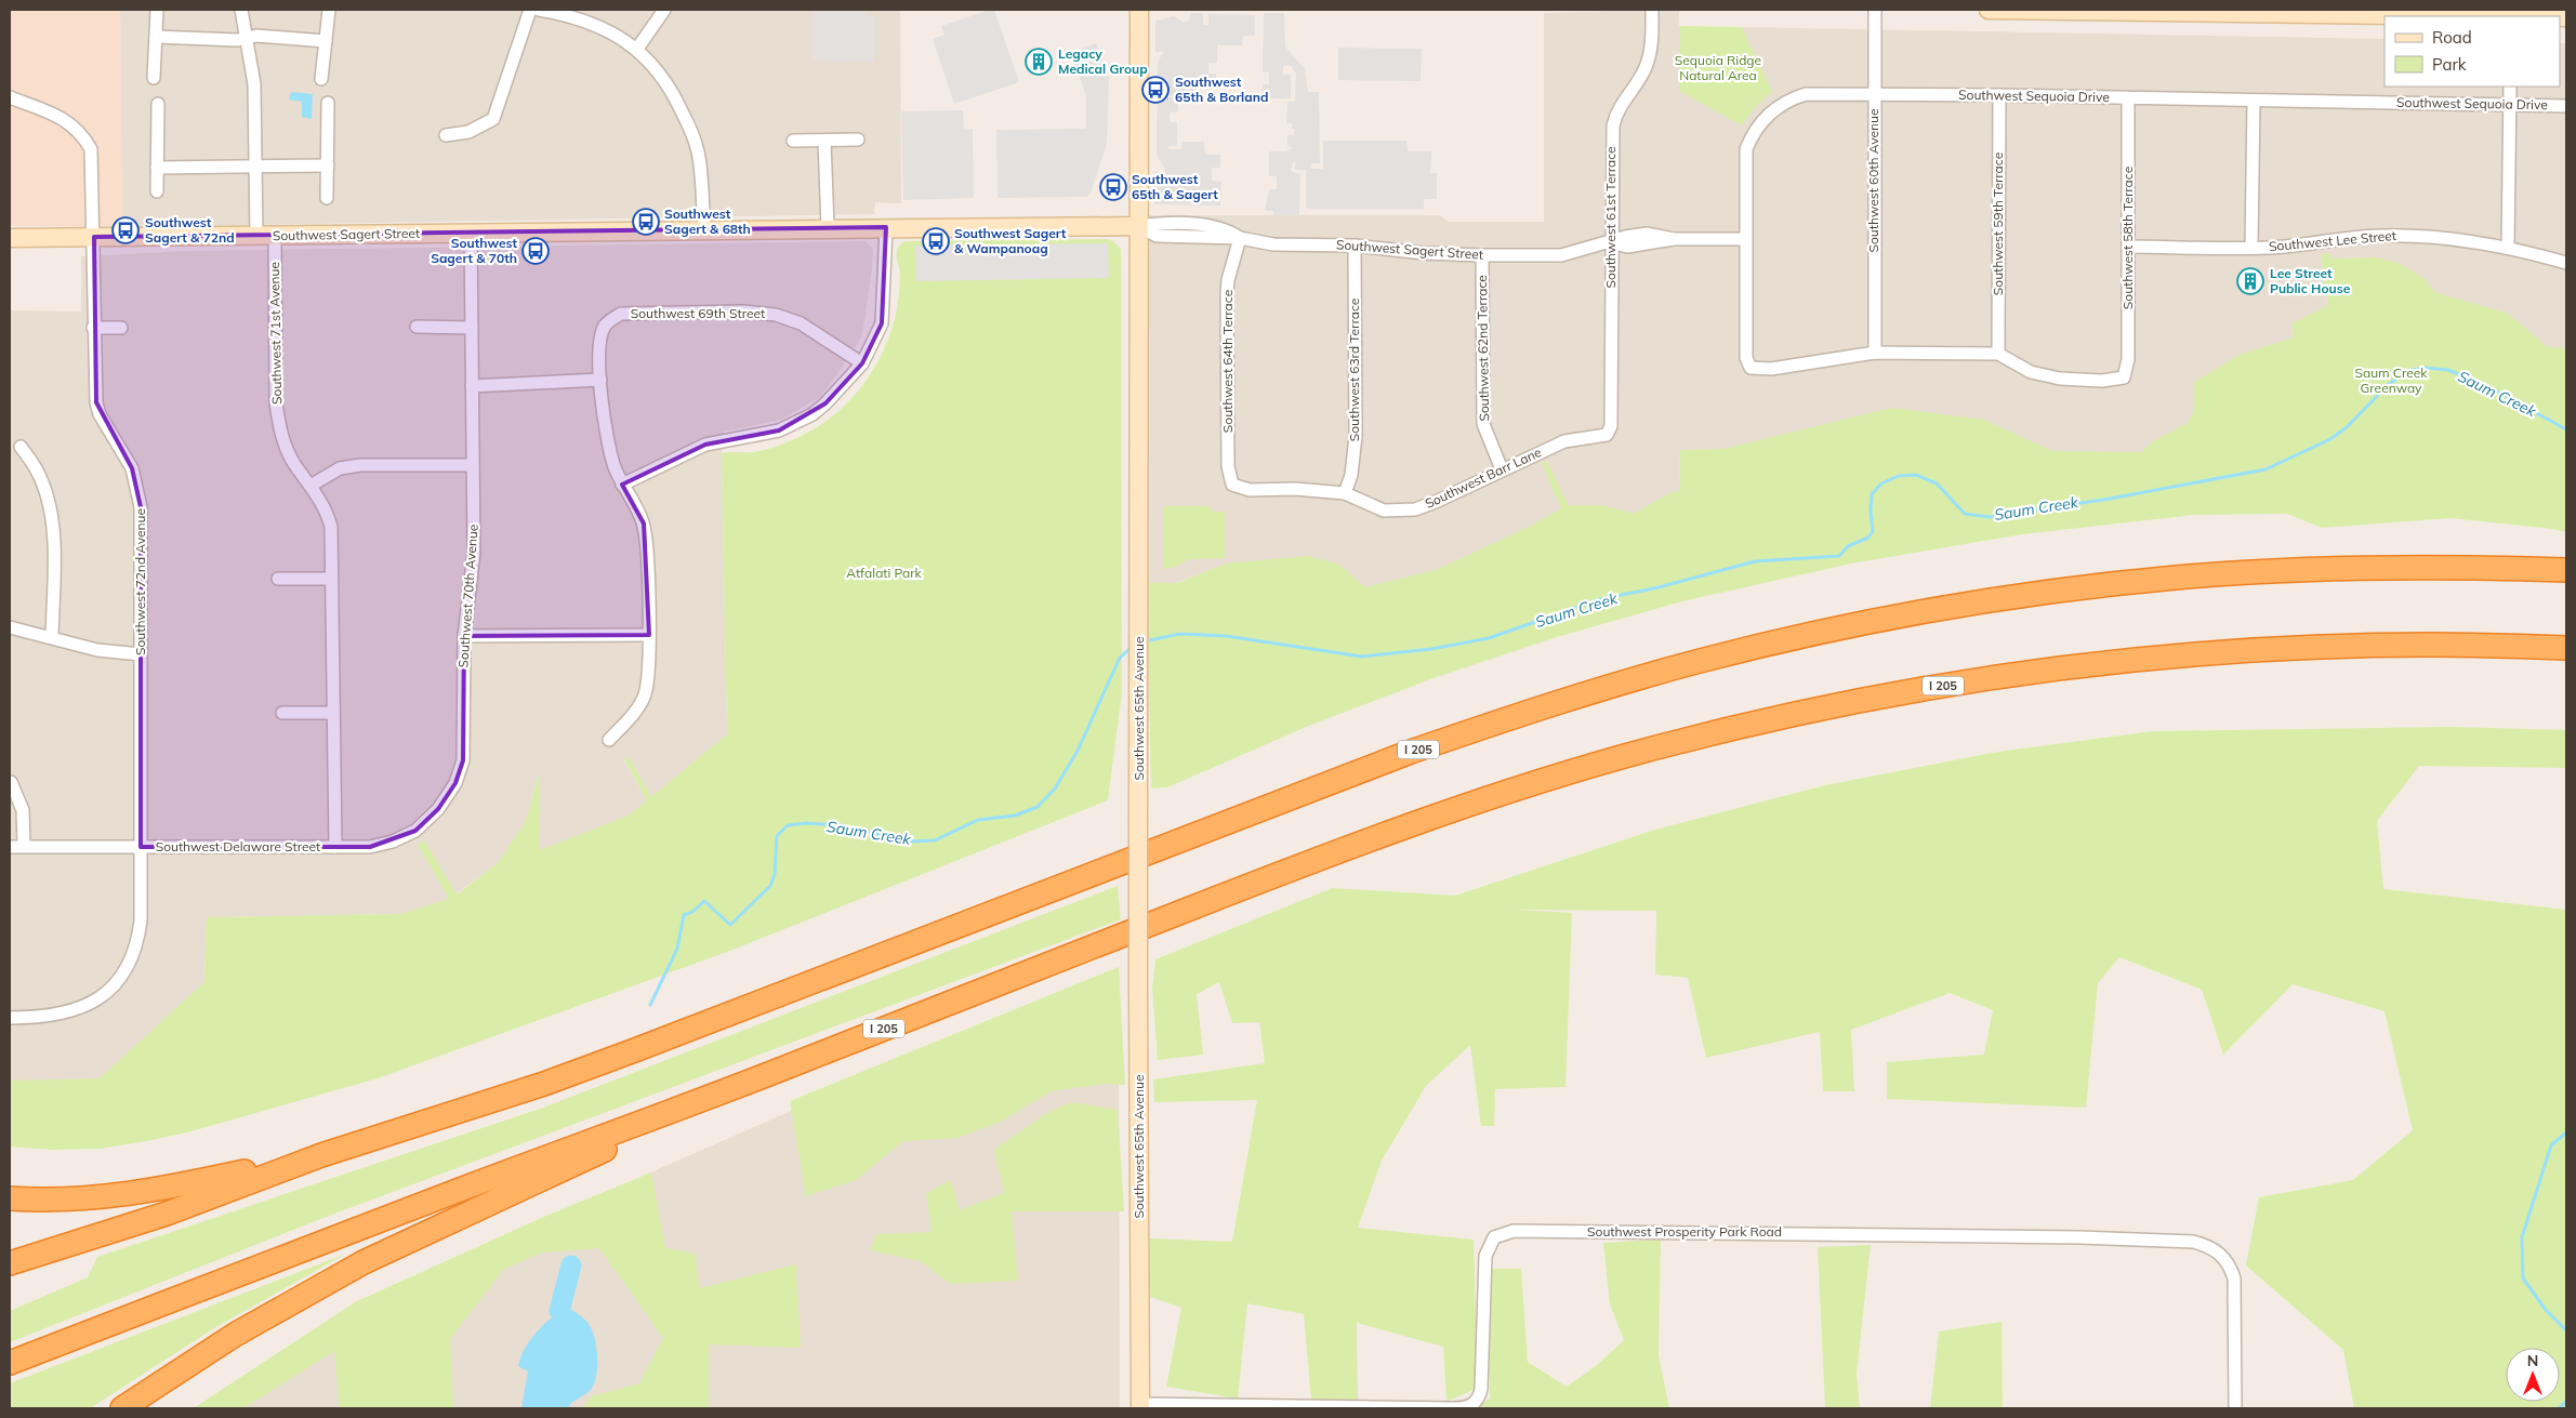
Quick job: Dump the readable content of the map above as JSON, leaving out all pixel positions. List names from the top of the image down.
{
  "streets": {
    "highway": ["I 205"],
    "main road": ["Southwest Sagert Street", "Southwest 65th Avenue"],
    "street": [
      "Southwest Sequoia Drive",
      "Southwest 60th Avenue",
      "Southwest 61st Terrace",
      "Southwest 59th Terrace",
      "Southwest 58th Terrace",
      "Southwest Lee Street",
      "Southwest 69th Street",
      "Southwest 71st Avenue",
      "Southwest 62nd Terrace",
      "Southwest 64th Terrace",
      "Southwest 63rd Terrace",
      "Southwest Barr Lane",
      "Southwest 72nd Avenue",
      "Southwest 70th Avenue",
      "Southwest Delaware Street",
      "Southwest Prosperity Park Road"
    ]
  },
  "crossings": [
    ["Southwest Sequoia Drive", "Southwest 60th Avenue"],
    ["Southwest Sequoia Drive", "Southwest 59th Terrace"],
    ["Southwest Sequoia Drive", "Southwest Sagert Street"],
    ["Southwest Sequoia Drive", "Southwest 58th Terrace"],
    ["Southwest 61st Terrace", "Southwest Sagert Street"],
    ["Southwest 61st Terrace", "Southwest Barr Lane"],
    ["Southwest 59th Terrace", "Southwest 58th Terrace"],
    ["Southwest Sagert Street", "Southwest 71st Avenue"],
    ["Southwest Sagert Street", "Southwest 62nd Terrace"],
    ["Southwest Sagert Street", "Southwest 64th Terrace"],
    ["Southwest Sagert Street", "Southwest 63rd Terrace"],
    ["Southwest Sagert Street", "Southwest 72nd Avenue"],
    ["Southwest Sagert Street", "Southwest 70th Avenue"],
    ["Southwest Sagert Street", "Southwest 65th Avenue"],
    ["Southwest 58th Terrace", "Southwest Lee Street"],
    ["Southwest 71st Avenue", "Southwest 70th Avenue"],
    ["Southwest 71st Avenue", "Southwest Delaware Street"],
    ["Southwest 62nd Terrace", "Southwest Barr Lane"],
    ["Southwest 64th Terrace", "Southwest Barr Lane"],
    ["Southwest 63rd Terrace", "Southwest Barr Lane"],
    ["Southwest 72nd Avenue", "Southwest Delaware Street"],
    ["Southwest 70th Avenue", "Southwest Delaware Street"],
    ["Southwest 65th Avenue", "Southwest Prosperity Park Road"]
  ],
  "water": ["Saum Creek"],
  "parks": ["Sequoia Ridge Natural Area", "Saum Creek Greenway", "Atfalati Park"],
  "places": {
    "building": ["Legacy Medical Group", "Lee Street Public House"],
    "bus stop": [
      "Southwest 65th & Borland",
      "Southwest 65th & Sagert",
      "Southwest Sagert & 68th",
      "Southwest Sagert & 72nd",
      "Southwest Sagert & Wampanoag",
      "Southwest Sagert & 70th"
    ]
  },
  "legend": ["Road", "Park"],
  "north": "top"
}
